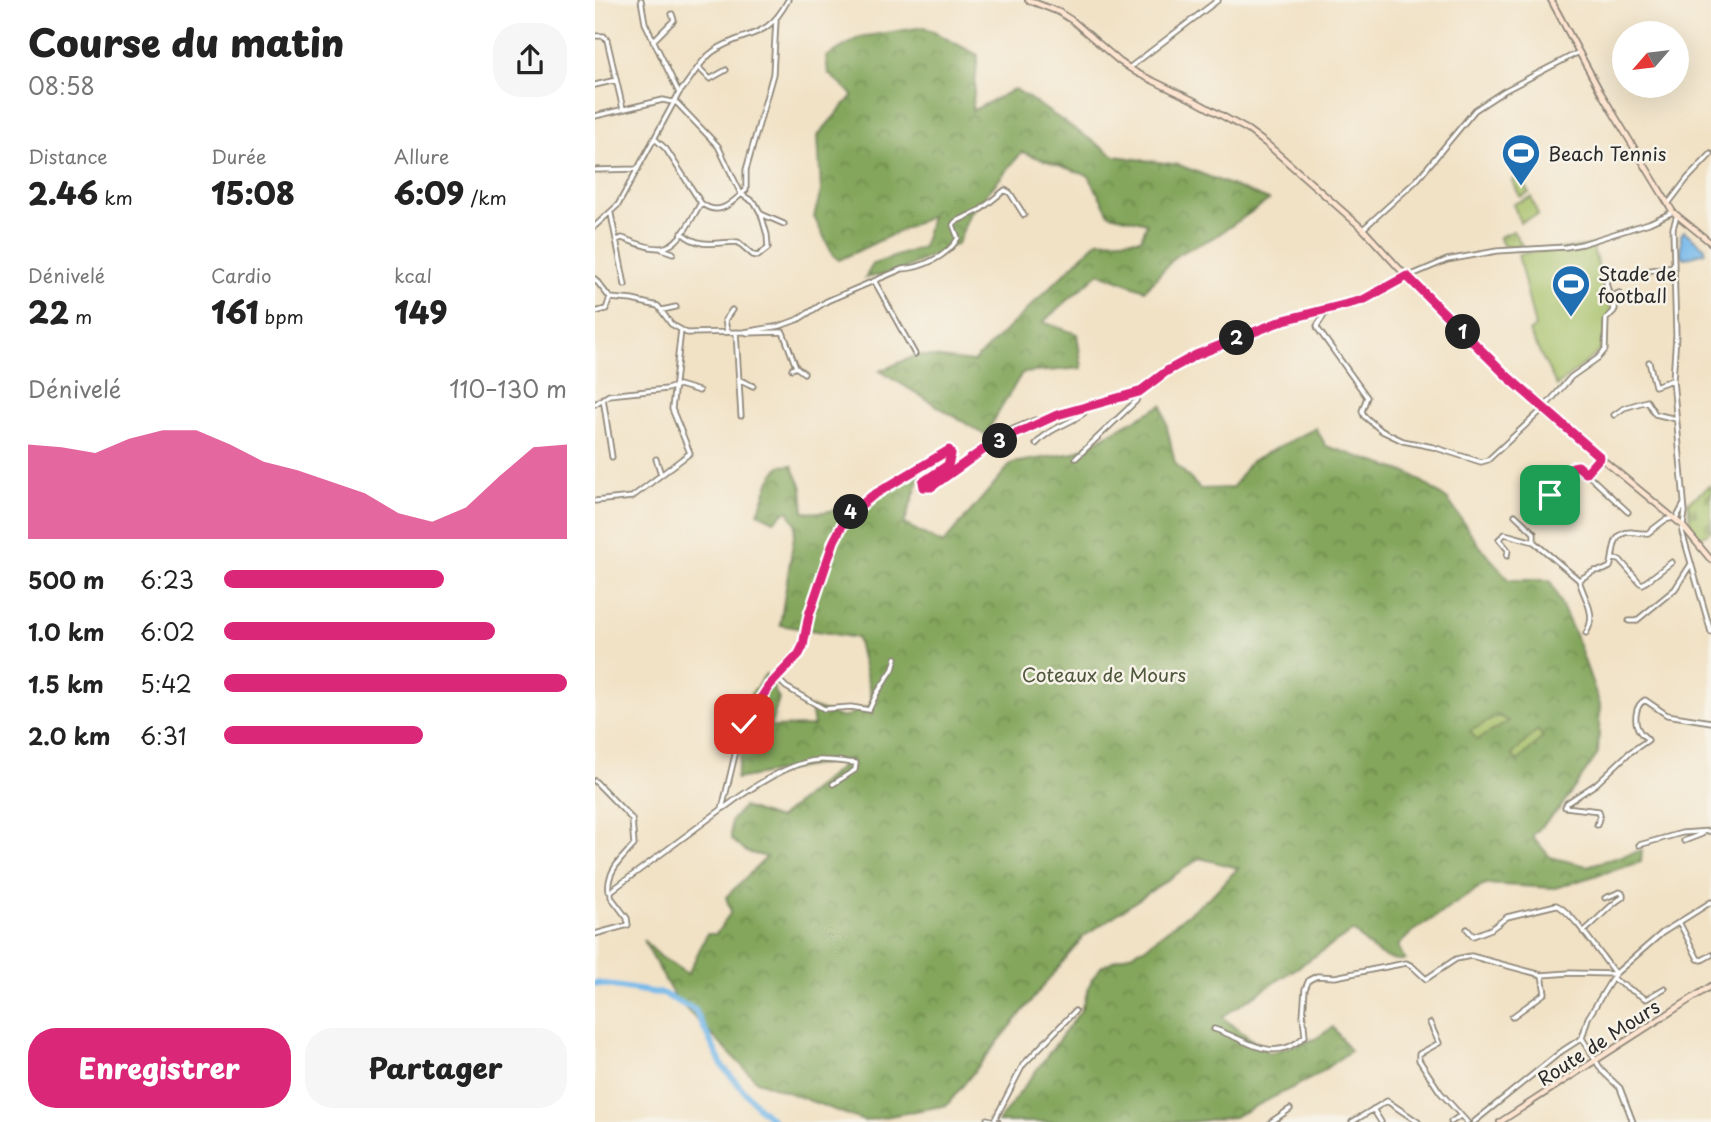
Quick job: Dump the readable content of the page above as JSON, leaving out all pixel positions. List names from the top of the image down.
{
  "streets": {
    "street": ["Route de Mours"]
  },
  "parks": ["Coteaux de Mours"],
  "places": {
    "sports": ["Beach Tennis", "Stade de football"]
  },
  "north": "bottom left",
  "page": {
    "heading": ["Course du matin", "08:58"],
    "stats": [
      ["Distance", "2.46 km"],
      ["Durée", "15:08"],
      ["Allure", "6:09 /km"],
      ["Dénivelé", "22 m"],
      ["Cardio", "161 bpm"],
      ["kcal", "149"]
    ],
    "pins": [
      "1",
      "2",
      "3",
      "4"
    ],
    "chart": ["Dénivelé", "110–130 m"],
    "list": [
      {
        "name": "500 m",
        "note": "6:23"
      },
      {
        "name": "1.0 km",
        "note": "6:02"
      },
      {
        "name": "1.5 km",
        "note": "5:42"
      },
      {
        "name": "2.0 km",
        "note": "6:31"
      }
    ],
    "buttons": ["Enregistrer", "Partager"]
  }
}
